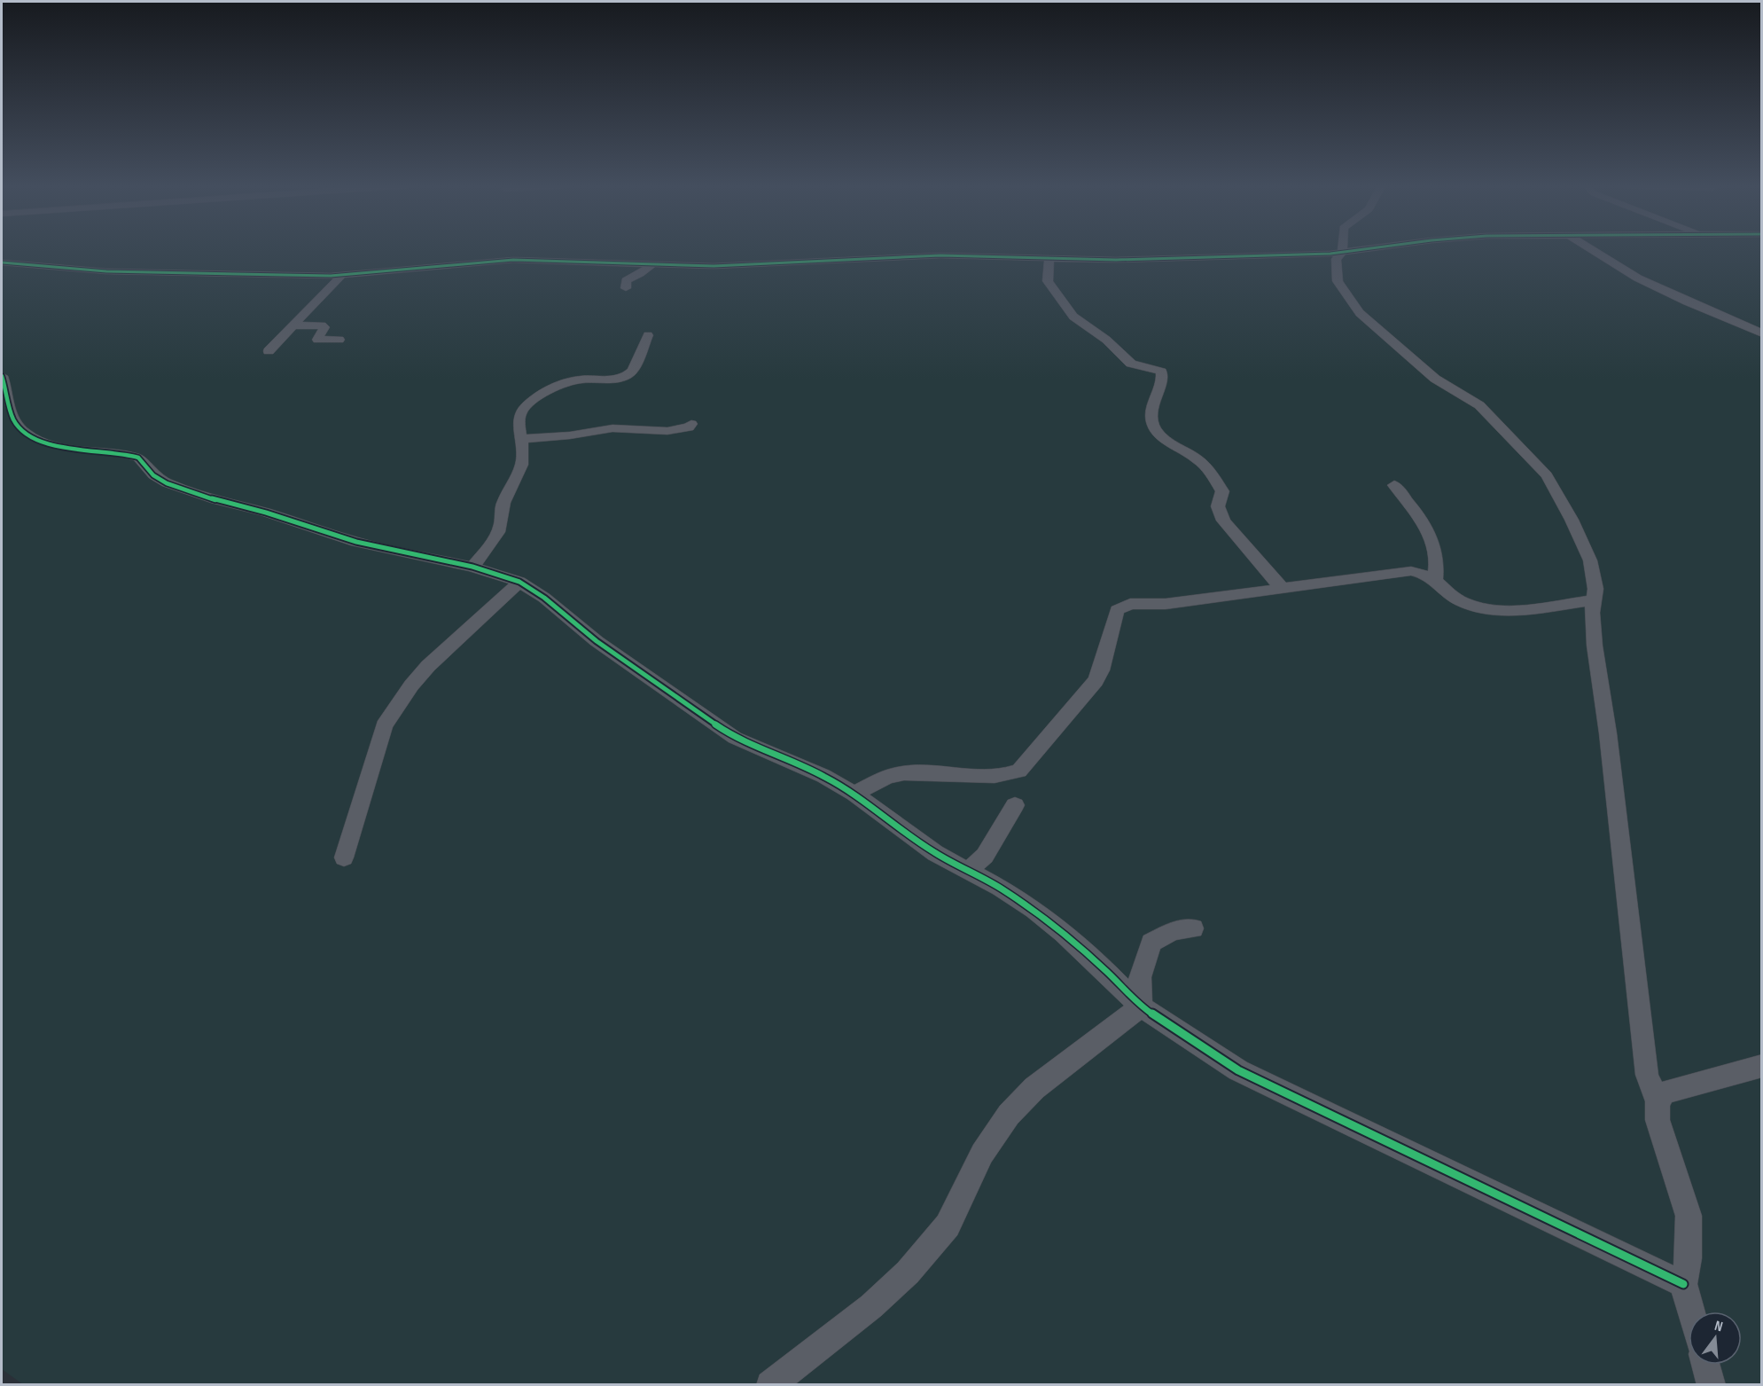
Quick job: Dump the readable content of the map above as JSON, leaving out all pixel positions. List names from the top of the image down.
{
  "north": "top"
}
